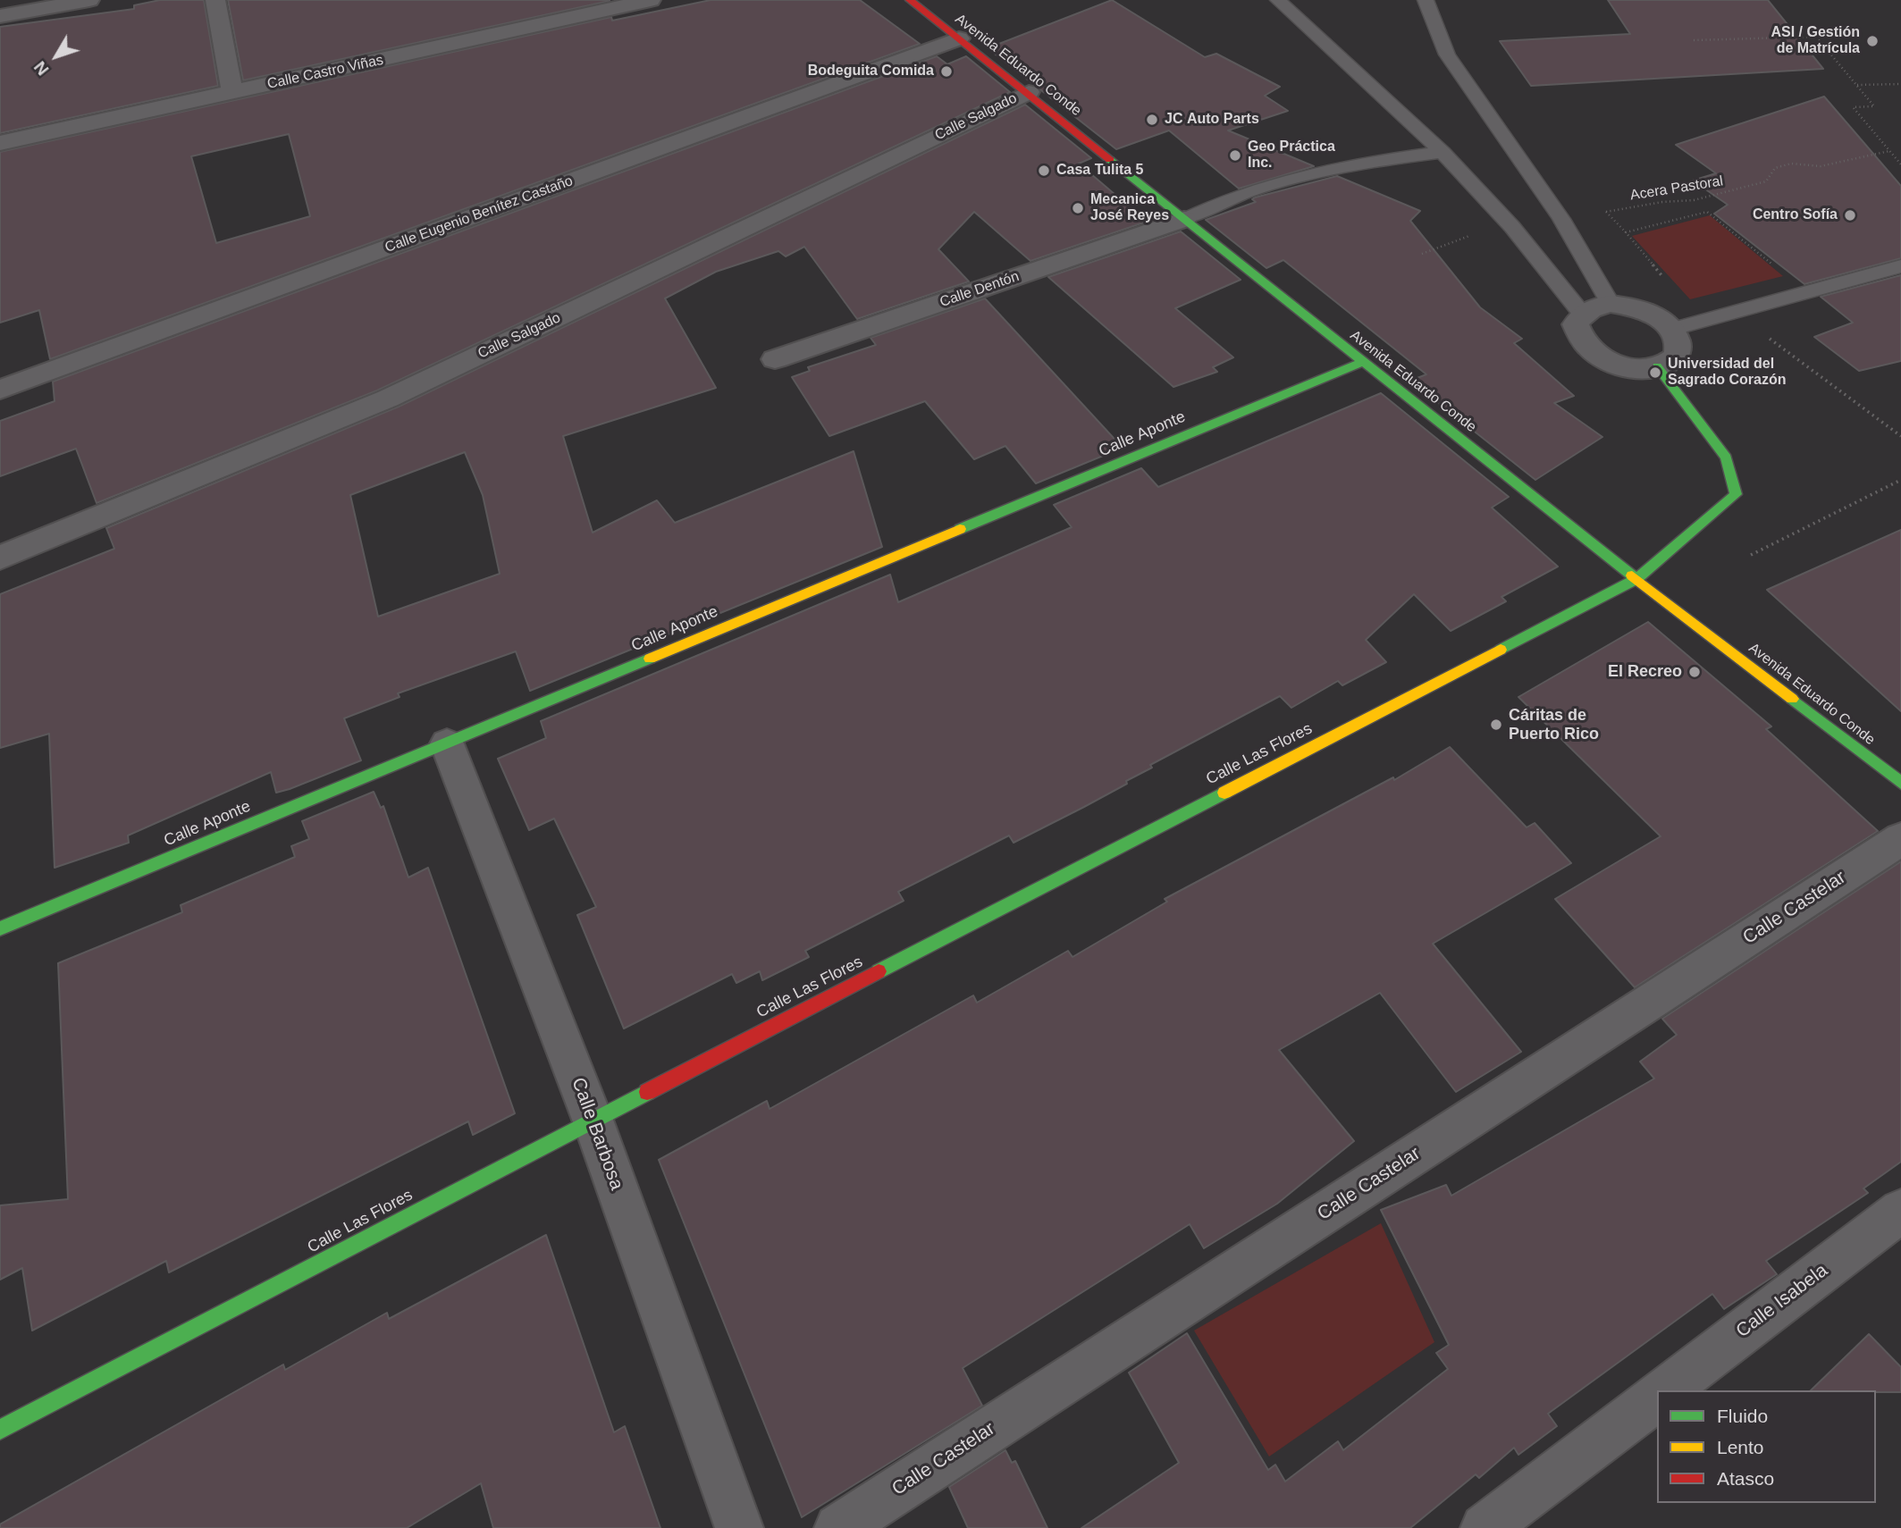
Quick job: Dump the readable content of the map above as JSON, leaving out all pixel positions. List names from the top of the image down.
{
  "streets": {
    "street": [
      "Avenida Eduardo Conde",
      "Calle Castro Viñas",
      "Calle Salgado",
      "Calle Eugenio Benítez Castaño",
      "Calle Dentón",
      "Calle Aponte",
      "Calle Las Flores",
      "Calle Castelar",
      "Calle Barbosa",
      "Calle Isabela"
    ],
    "path": ["Acera Pastoral"]
  },
  "crossings": [
    ["Avenida Eduardo Conde", "Calle Salgado"],
    ["Avenida Eduardo Conde", "Calle Eugenio Benítez Castaño"],
    ["Avenida Eduardo Conde", "Calle Dentón"],
    ["Avenida Eduardo Conde", "Calle Aponte"],
    ["Avenida Eduardo Conde", "Calle Las Flores"],
    ["Calle Aponte", "Calle Barbosa"],
    ["Calle Las Flores", "Calle Barbosa"]
  ],
  "places": [
    "ASI / Gestión de Matrícula",
    "Bodeguita Comida",
    "JC Auto Parts",
    "Geo Práctica Inc.",
    "Casa Tulita 5",
    "Mecanica José Reyes",
    "Centro Sofía",
    "Universidad del Sagrado Corazón",
    "El Recreo",
    "Cáritas de Puerto Rico"
  ],
  "legend": ["Fluido", "Lento", "Atasco"],
  "north": "bottom left"
}
